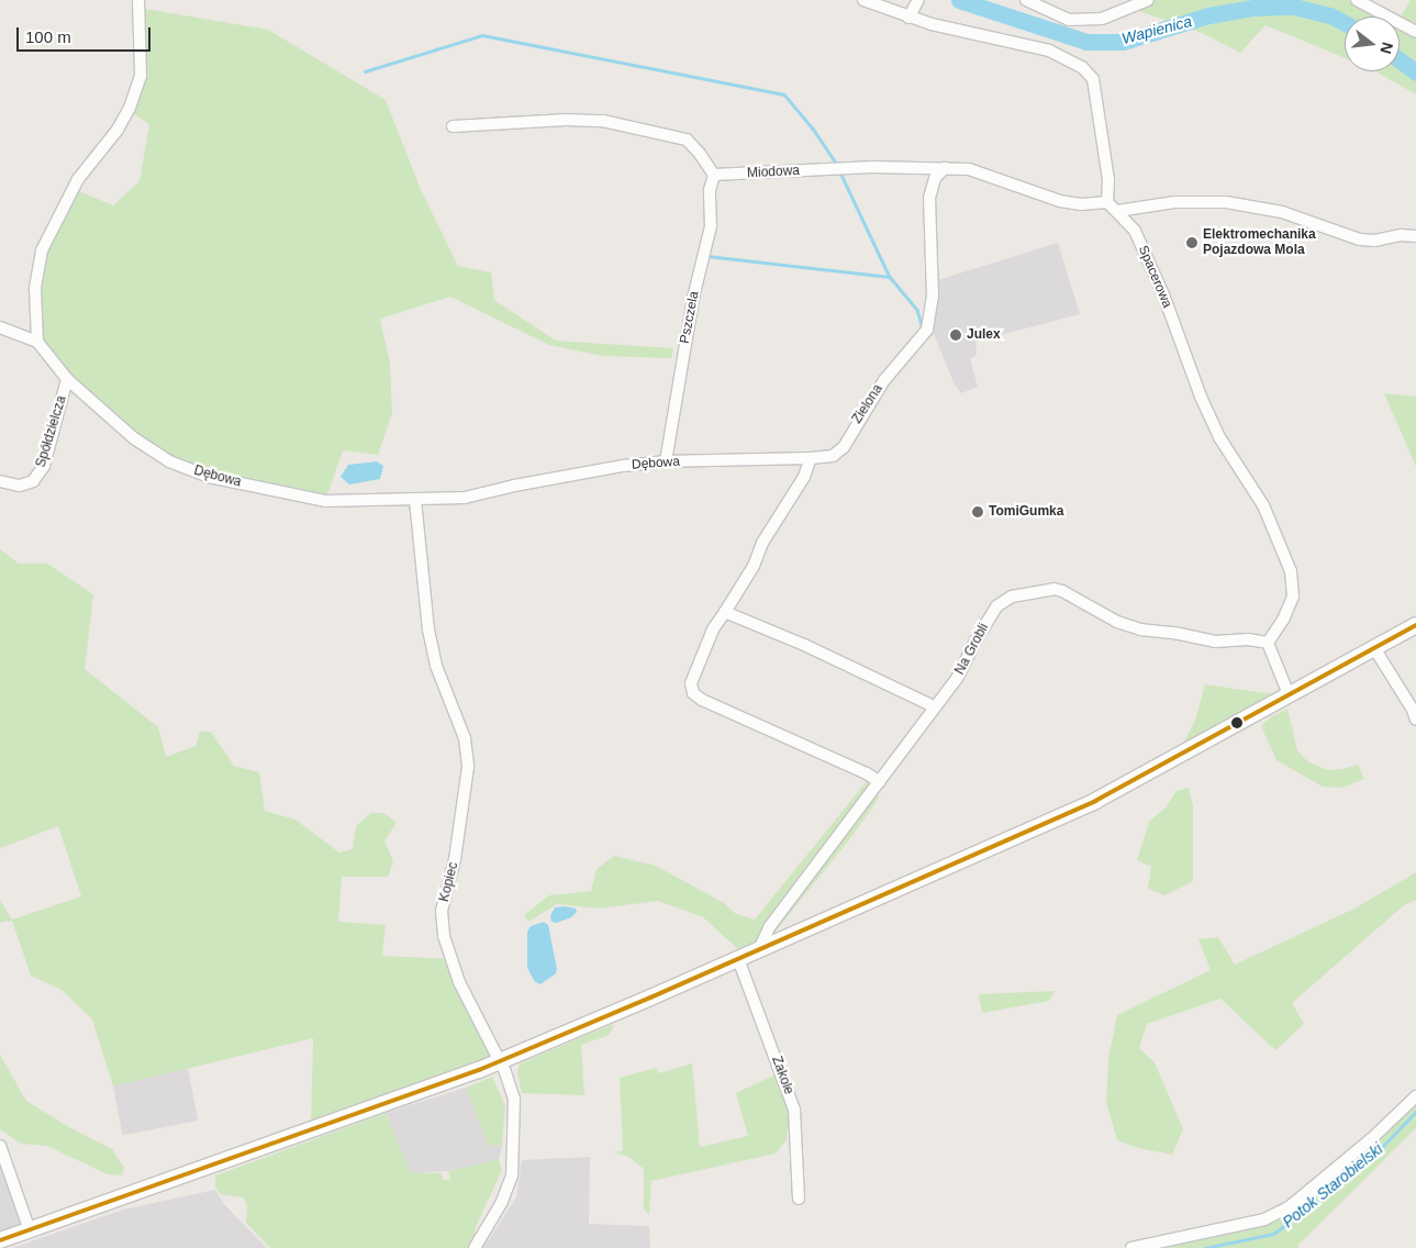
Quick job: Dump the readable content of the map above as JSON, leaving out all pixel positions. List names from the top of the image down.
{
  "streets": {
    "street": [
      "Miodowa",
      "Spacerowa",
      "Pszczela",
      "Zielona",
      "Spółdzielcza",
      "Dębowa",
      "Na Grobli",
      "Kopiec",
      "Zakole"
    ]
  },
  "crossings": [
    ["Miodowa", "Spacerowa"],
    ["Miodowa", "Pszczela"],
    ["Miodowa", "Zielona"],
    ["Spacerowa", "Na Grobli"],
    ["Pszczela", "Dębowa"],
    ["Zielona", "Dębowa"],
    ["Spółdzielcza", "Dębowa"],
    ["Dębowa", "Kopiec"]
  ],
  "water": ["Wapienica", "Potok Starobielski"],
  "places": ["Elektromechanika Pojazdowa Mola", "Julex", "TomiGumka"],
  "scale_bar": "100 m",
  "north": "right"
}
